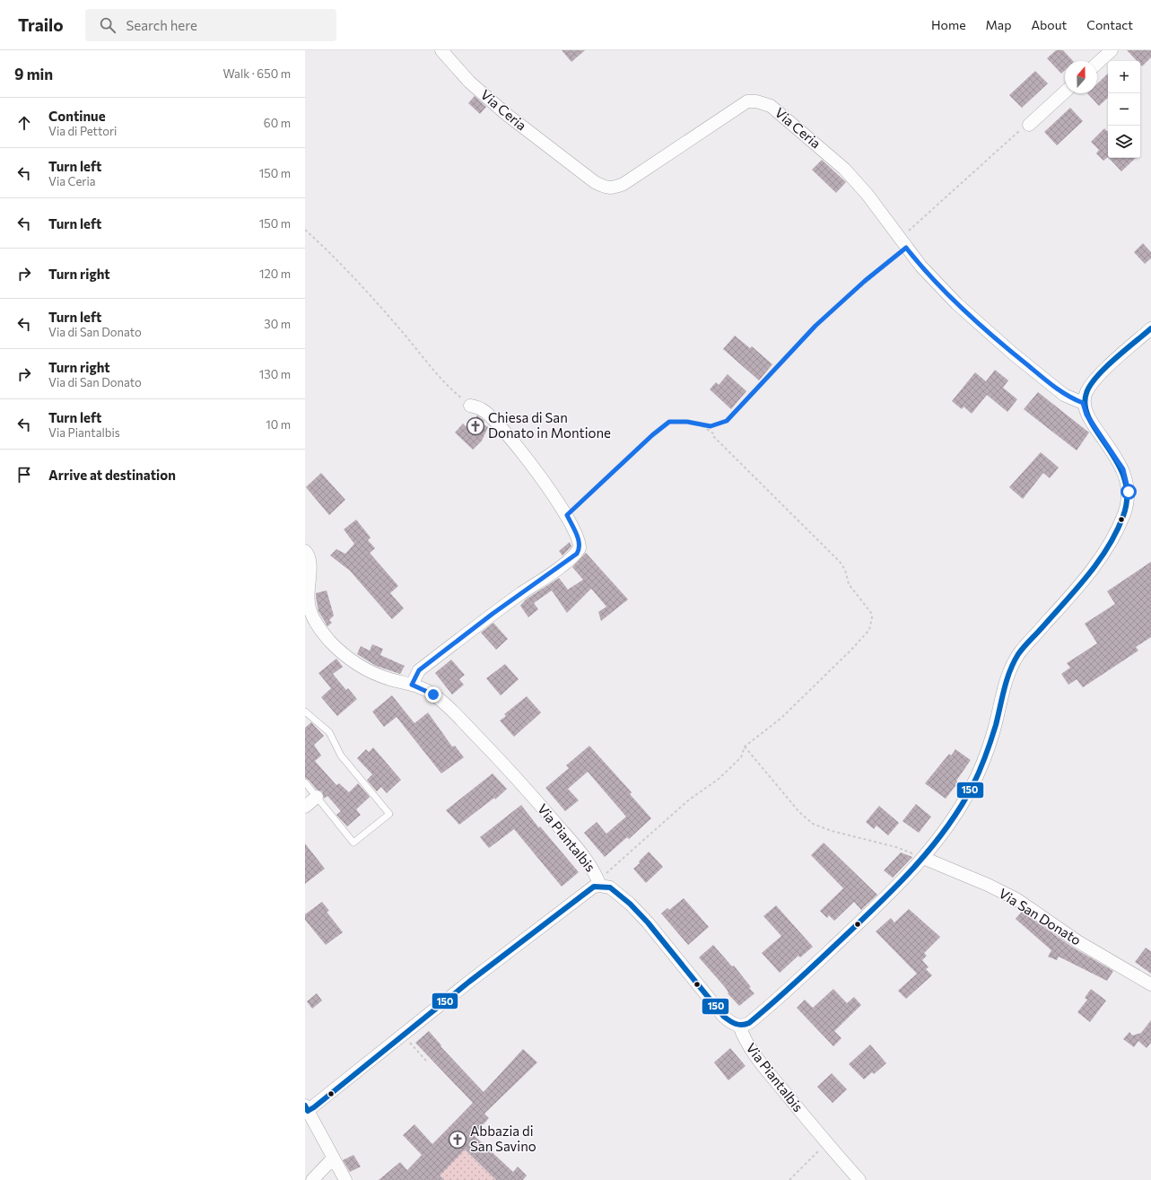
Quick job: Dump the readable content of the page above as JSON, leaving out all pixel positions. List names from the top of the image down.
{
  "streets": {
    "street": ["Via Ceria", "Via Piantalbis", "Via San Donato"]
  },
  "places": {
    "church": ["Chiesa di San Donato in Montione", "Abbazia di San Savino"]
  },
  "lines": ["transit line 150"],
  "north": "top",
  "page": {
    "header": "Trailo",
    "search": "Search here",
    "nav": [
      "Home",
      "Map",
      "About",
      "Contact"
    ],
    "heading": ["9 min", "Walk · 650 m"],
    "map_buttons": ["+", "−"],
    "list": [
      ["Continue", "Via di Pettori", "60 m"],
      ["Turn left", "Via Ceria", "150 m"],
      ["Turn left", "150 m"],
      ["Turn right", "120 m"],
      ["Turn left", "Via di San Donato", "30 m"],
      ["Turn right", "Via di San Donato", "130 m"],
      ["Turn left", "Via Piantalbis", "10 m"],
      "Arrive at destination"
    ]
  }
}
